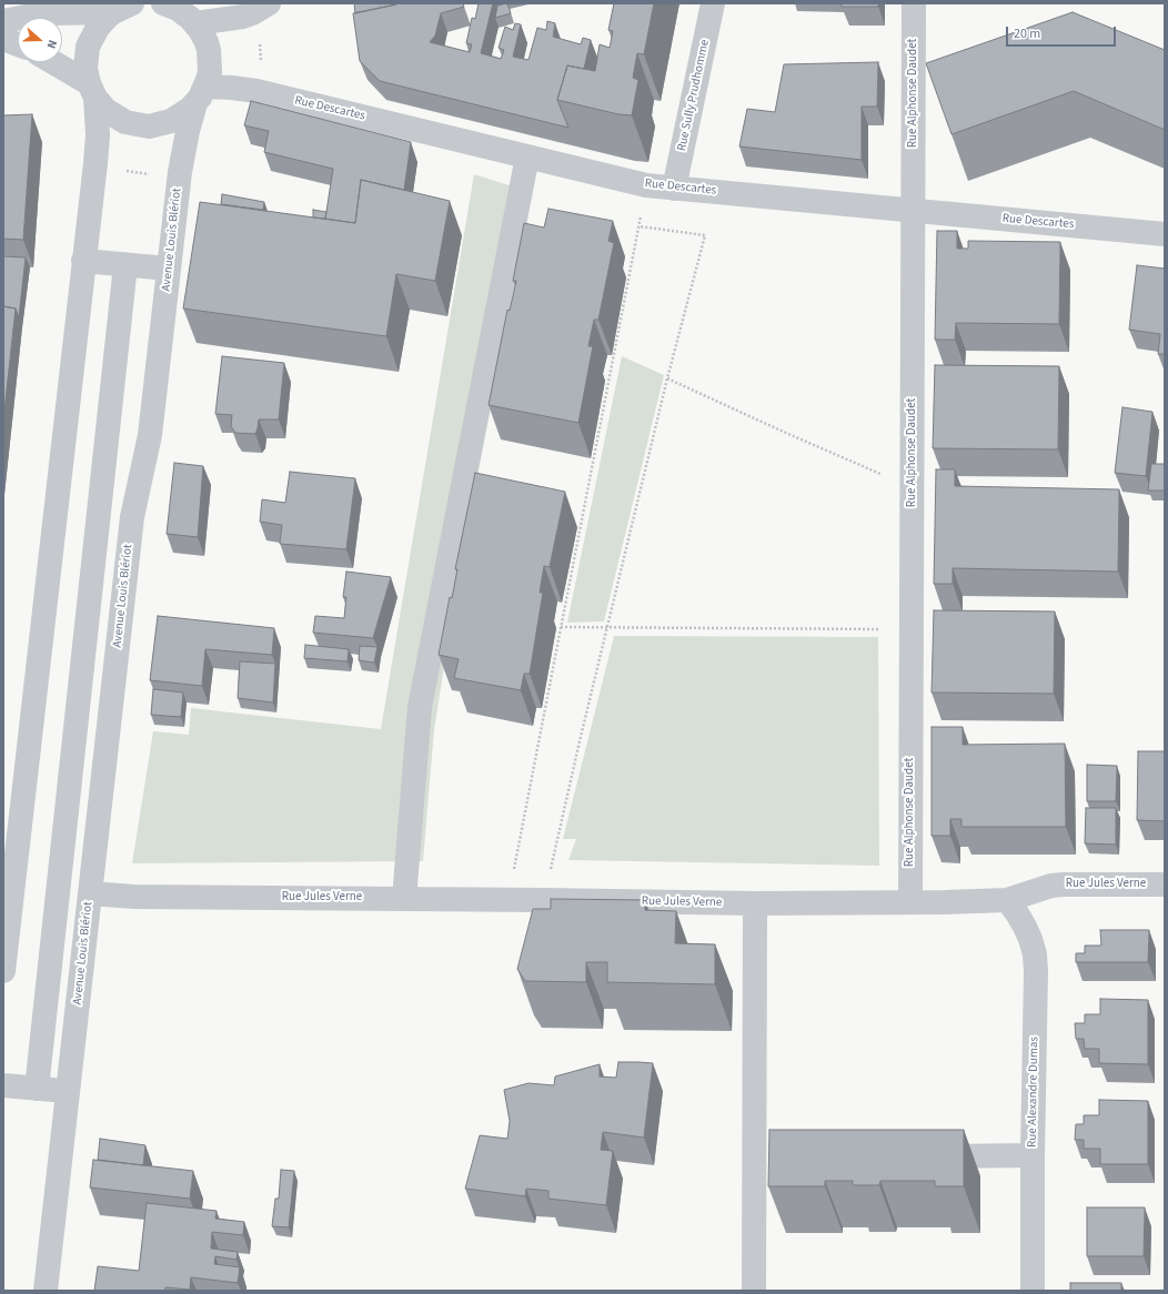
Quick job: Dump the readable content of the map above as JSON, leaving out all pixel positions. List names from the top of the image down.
{
  "streets": {
    "street": [
      "Rue Alphonse Daudet",
      "Rue Sully Prudhomme",
      "Rue Descartes",
      "Avenue Louis Blériot",
      "Rue Jules Verne",
      "Rue Alexandre Dumas"
    ]
  },
  "crossings": [
    ["Rue Alphonse Daudet", "Rue Descartes"],
    ["Rue Alphonse Daudet", "Rue Jules Verne"],
    ["Rue Sully Prudhomme", "Rue Descartes"],
    ["Rue Descartes", "Avenue Louis Blériot"],
    ["Avenue Louis Blériot", "Rue Jules Verne"],
    ["Rue Jules Verne", "Rue Alexandre Dumas"]
  ],
  "scale_bar": "20 m",
  "north": "right"
}
